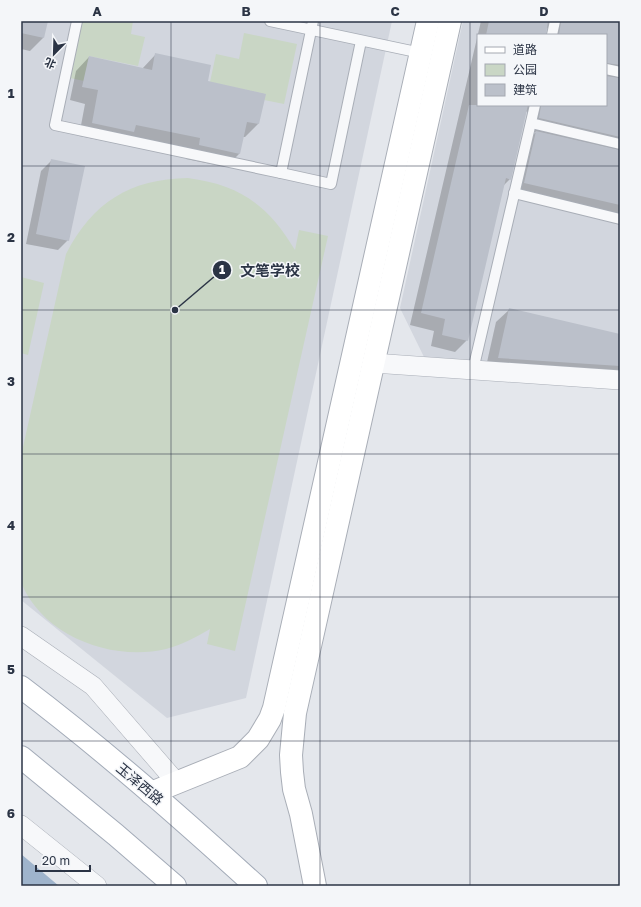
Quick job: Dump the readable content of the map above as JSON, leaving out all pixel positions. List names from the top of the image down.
{
  "streets": {
    "street": ["玉泽西路"]
  },
  "places": ["文笔学校"],
  "legend": ["道路", "公园", "建筑"],
  "scale_bar": "20 m",
  "north": "bottom left",
  "grid": {
    "columns": [
      "A",
      "B",
      "C",
      "D"
    ],
    "rows": [
      "1",
      "2",
      "3",
      "4",
      "5",
      "6"
    ]
  }
}
